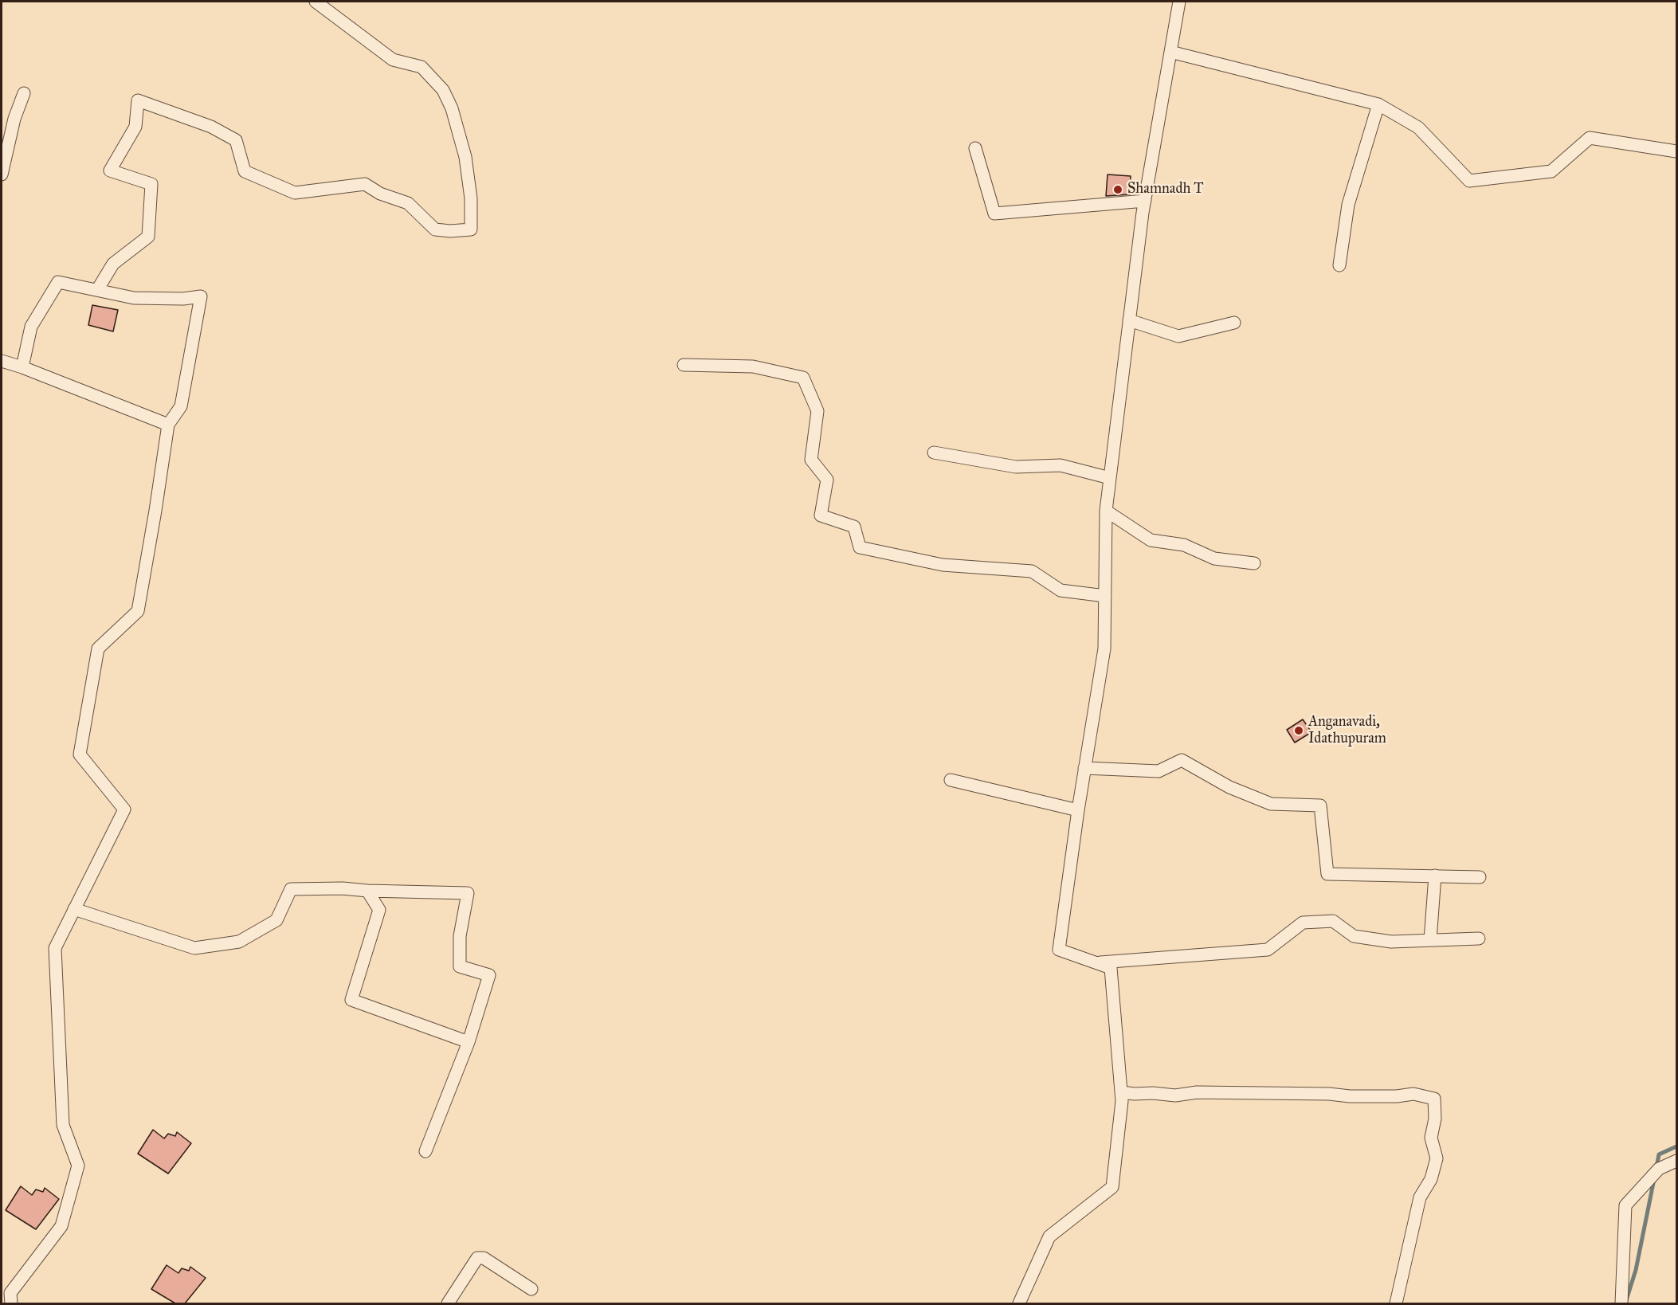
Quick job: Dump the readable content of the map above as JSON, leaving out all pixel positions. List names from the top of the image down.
{
  "places": ["Shamnadh T", "Anganavadi, Idathupuram"]
}
